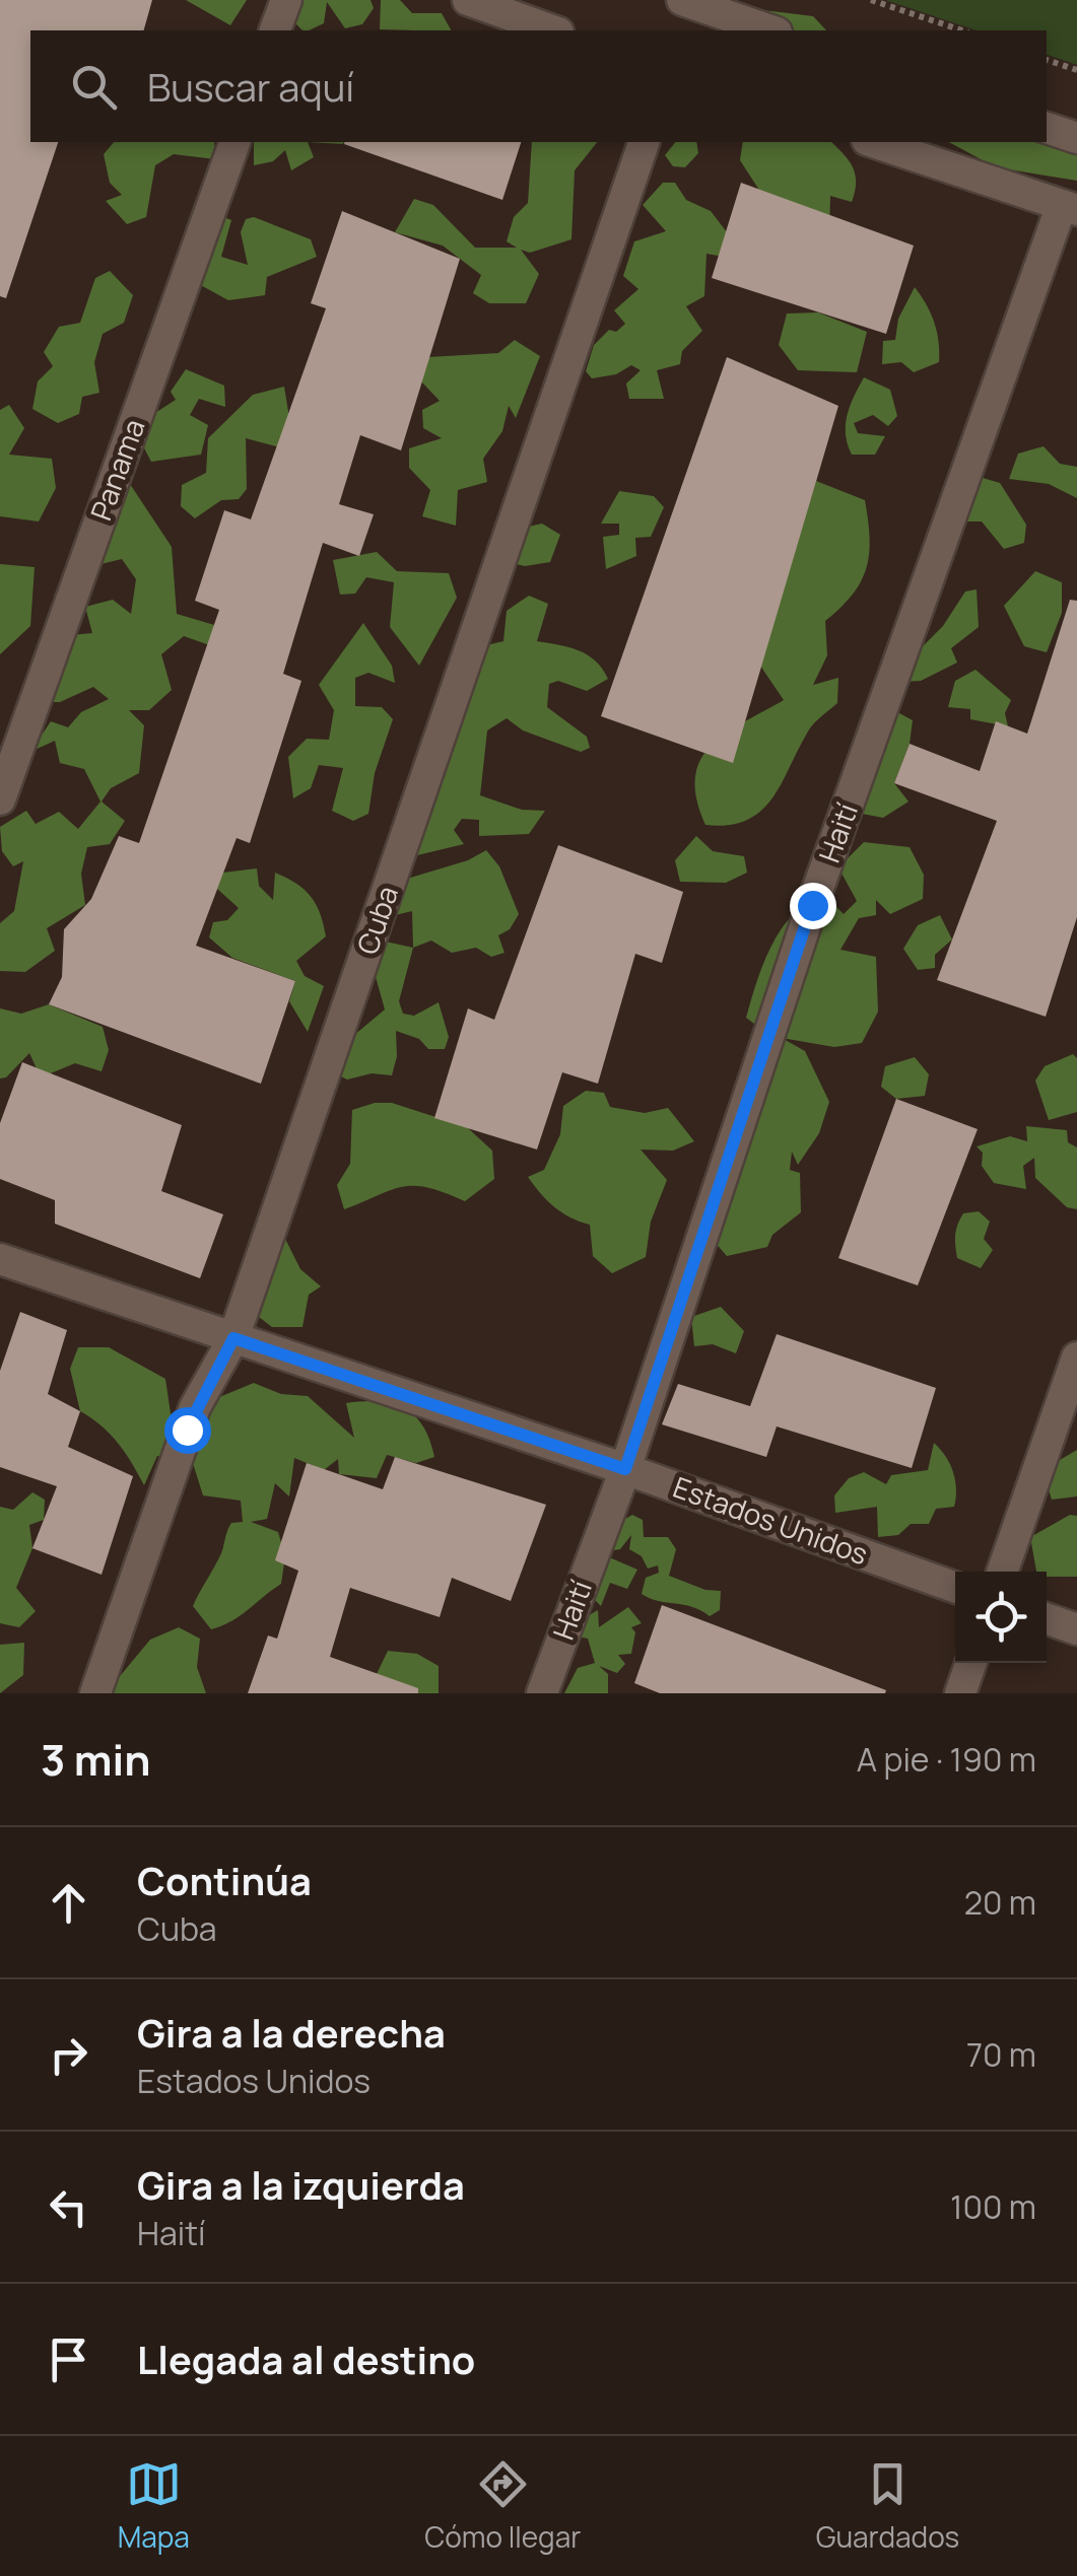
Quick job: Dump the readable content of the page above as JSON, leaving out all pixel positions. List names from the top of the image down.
{
  "streets": {
    "street": [
      "Panama",
      "Haití",
      "Cuba",
      "Estados Unidos"
    ]
  },
  "crossings": [
    ["Haití", "Estados Unidos"],
    ["Cuba", "Estados Unidos"]
  ],
  "page": {
    "search": "Buscar aquí",
    "heading": ["3 min", "A pie · 190 m"],
    "list": [
      ["Continúa", "Cuba", "20 m"],
      ["Gira a la derecha", "Estados Unidos", "70 m"],
      ["Gira a la izquierda", "Haití", "100 m"],
      "Llegada al destino"
    ],
    "nav": ["Mapa", "Cómo llegar", "Guardados"]
  }
}
